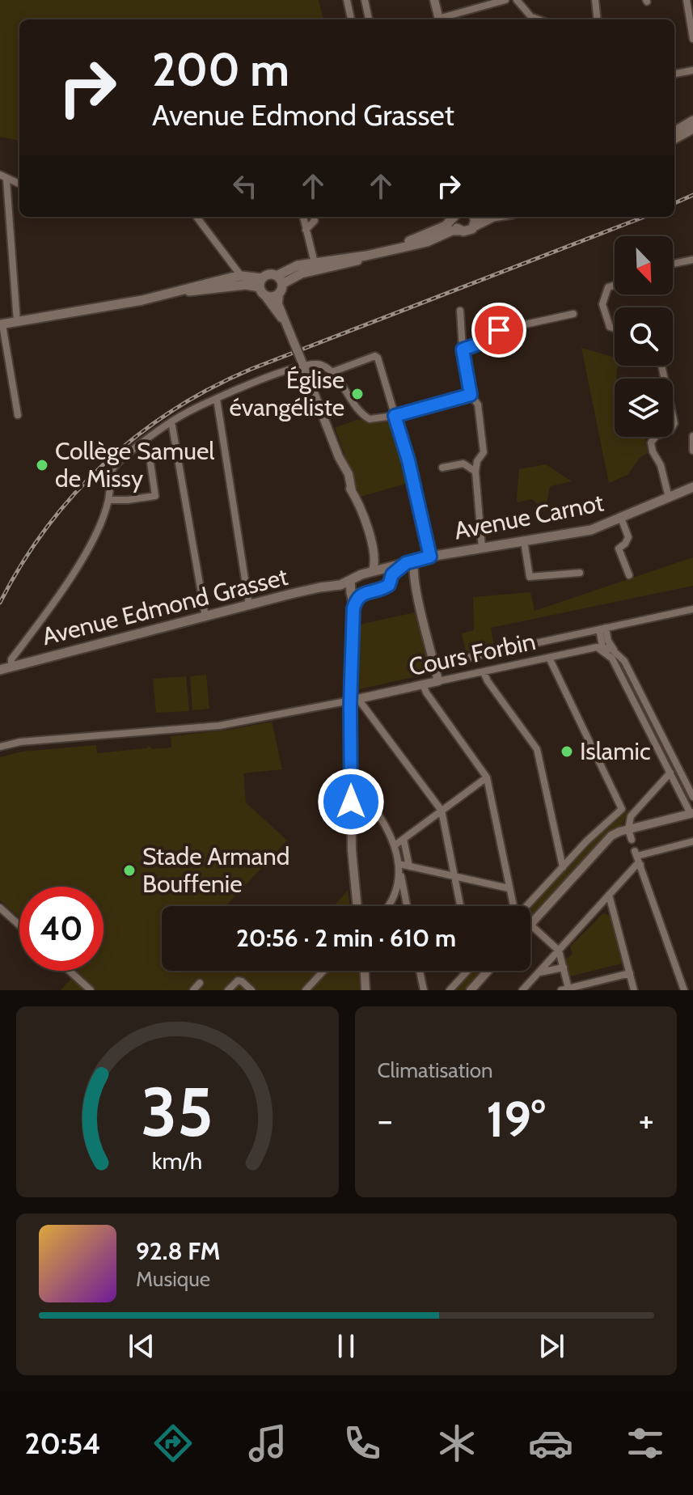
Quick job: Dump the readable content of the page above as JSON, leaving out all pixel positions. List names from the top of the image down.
{
  "streets": {
    "main road": ["Avenue Carnot", "Avenue Edmond Grasset"],
    "street": ["Cours Forbin"]
  },
  "places": [
    "Église évangéliste",
    "Collège Samuel de Missy",
    "Islamic",
    "Stade Armand Bouffenie"
  ],
  "north": "bottom right",
  "page": {
    "turn": ["200 m", "Avenue Edmond Grasset"],
    "limit": "40",
    "trip": "20:56 · 2 min · 610 m",
    "tile": "Climatisation",
    "heat": ["−", "19°", "+"],
    "song": ["92.8 FM", "Musique"],
    "tabs": "20:54",
    "gauge": ["35", "km/h"]
  }
}
